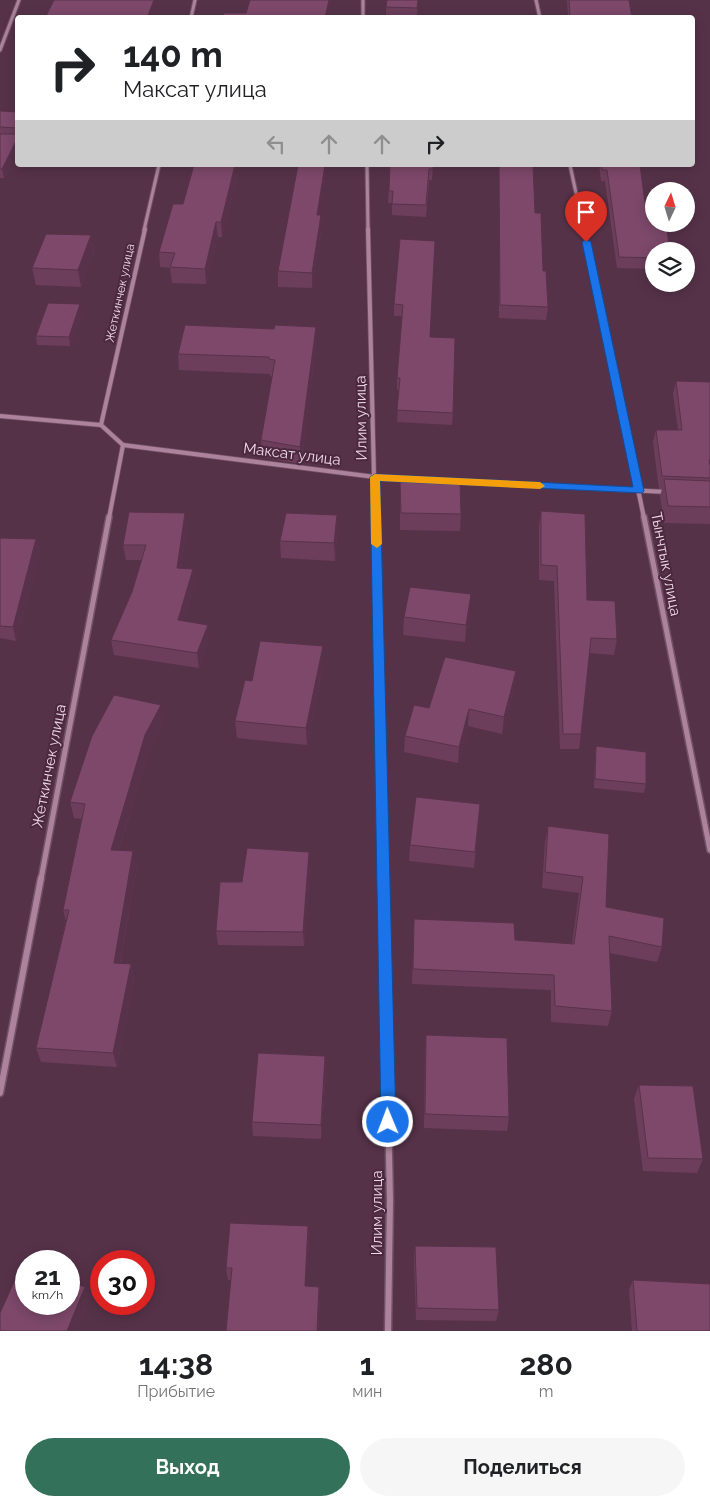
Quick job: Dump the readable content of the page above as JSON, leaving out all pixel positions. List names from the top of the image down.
{
  "streets": {
    "street": [
      "Жеткинчек улица",
      "Илим улица",
      "Максат улица",
      "Тынчтык улица"
    ]
  },
  "crossings": [
    ["Жеткинчек улица", "Максат улица"],
    ["Илим улица", "Максат улица"],
    ["Максат улица", "Тынчтык улица"]
  ],
  "north": "top",
  "page": {
    "turn": ["140 m", "Максат улица"],
    "speed": "21 km/h",
    "limit": "30",
    "eta": [
      "14:38",
      "Прибытие",
      "1",
      "мин",
      "280",
      "m"
    ],
    "buttons": ["Выход", "Поделиться"]
  }
}
